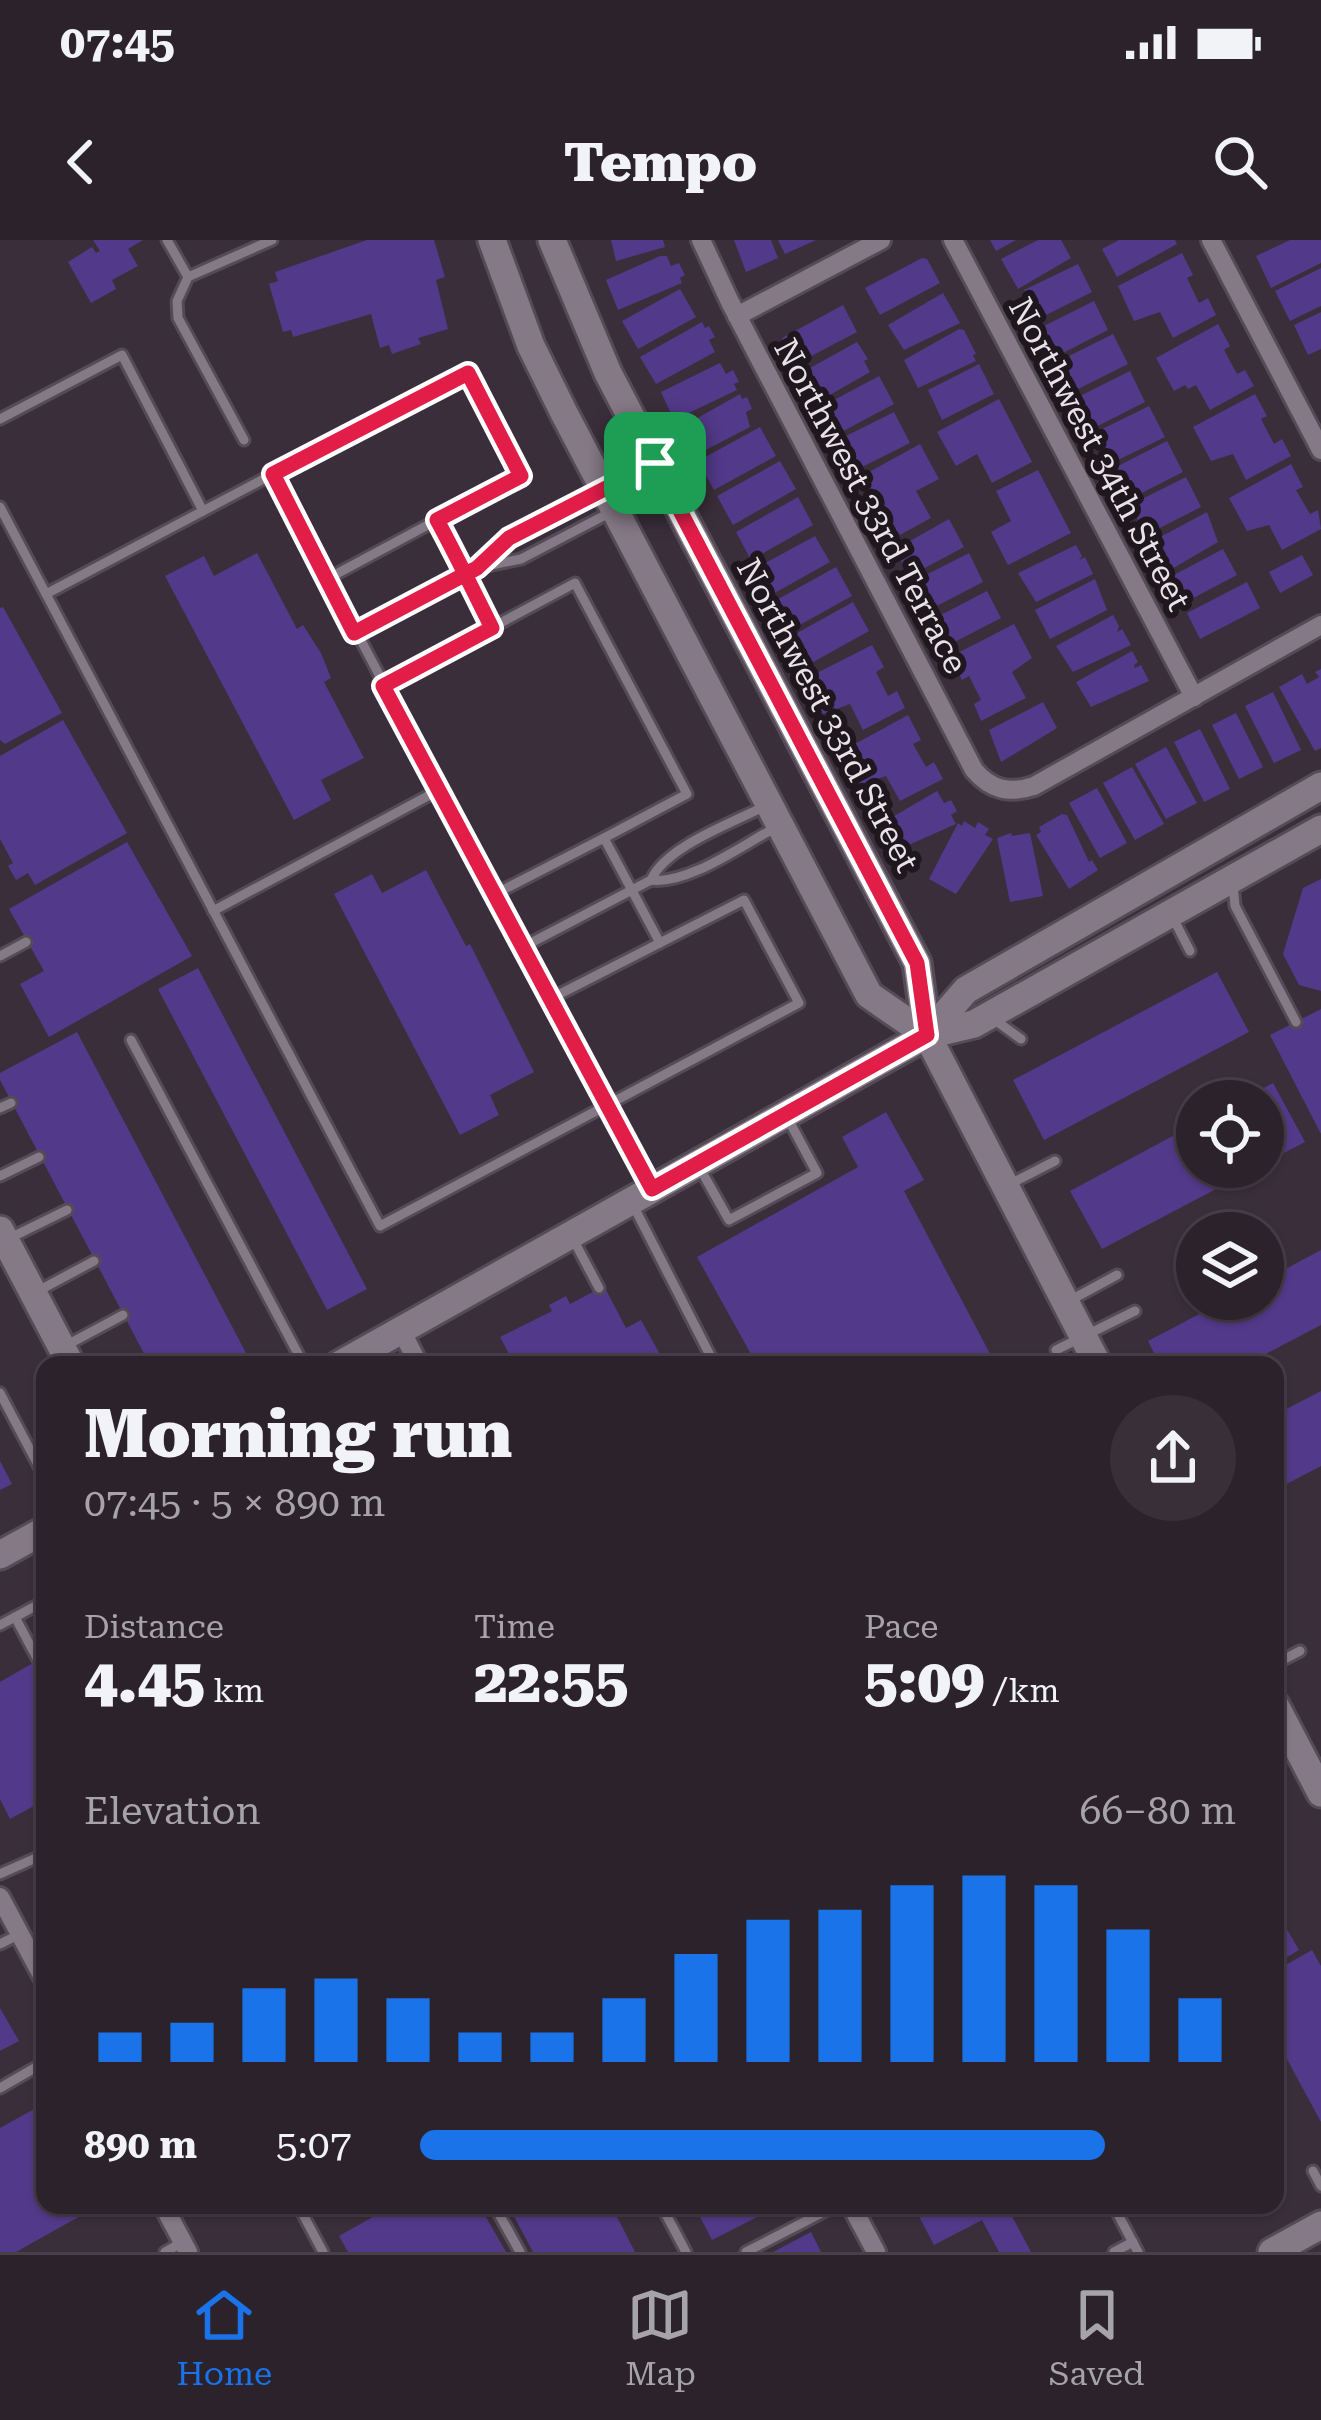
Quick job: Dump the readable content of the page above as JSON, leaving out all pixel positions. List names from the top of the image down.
{
  "streets": {
    "street": ["Northwest 34th Street", "Northwest 33rd Terrace", "Northwest 33rd Street"]
  },
  "crossings": [
    ["Northwest 34th Street", "Northwest 33rd Terrace"]
  ],
  "page": {
    "status": "07:45",
    "header": "Tempo",
    "heading": ["Morning run", "07:45 · 5 × 890 m"],
    "stats": [
      ["Distance", "4.45 km"],
      ["Time", "22:55"],
      ["Pace", "5:09 /km"]
    ],
    "chart": ["Elevation", "66–80 m"],
    "list": [
      {
        "name": "890 m",
        "note": "5:07"
      }
    ],
    "tabs": ["Home", "Map", "Saved"]
  }
}
